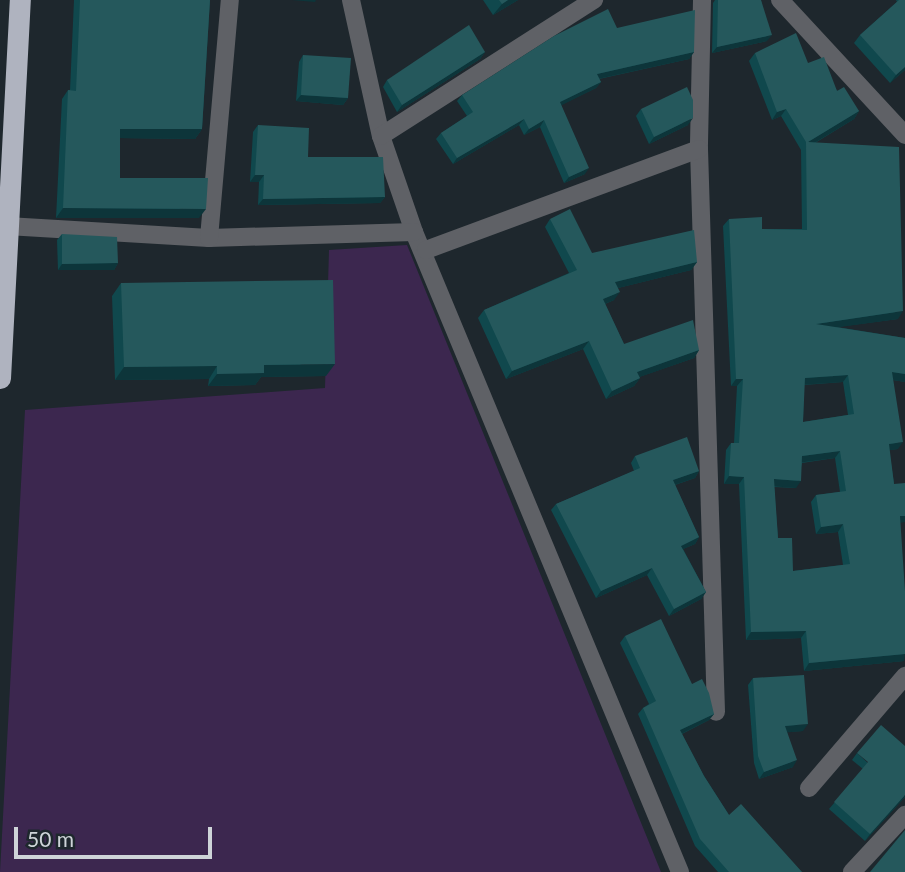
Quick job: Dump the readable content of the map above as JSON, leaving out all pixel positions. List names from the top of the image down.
{
  "scale_bar": "50 m"
}
